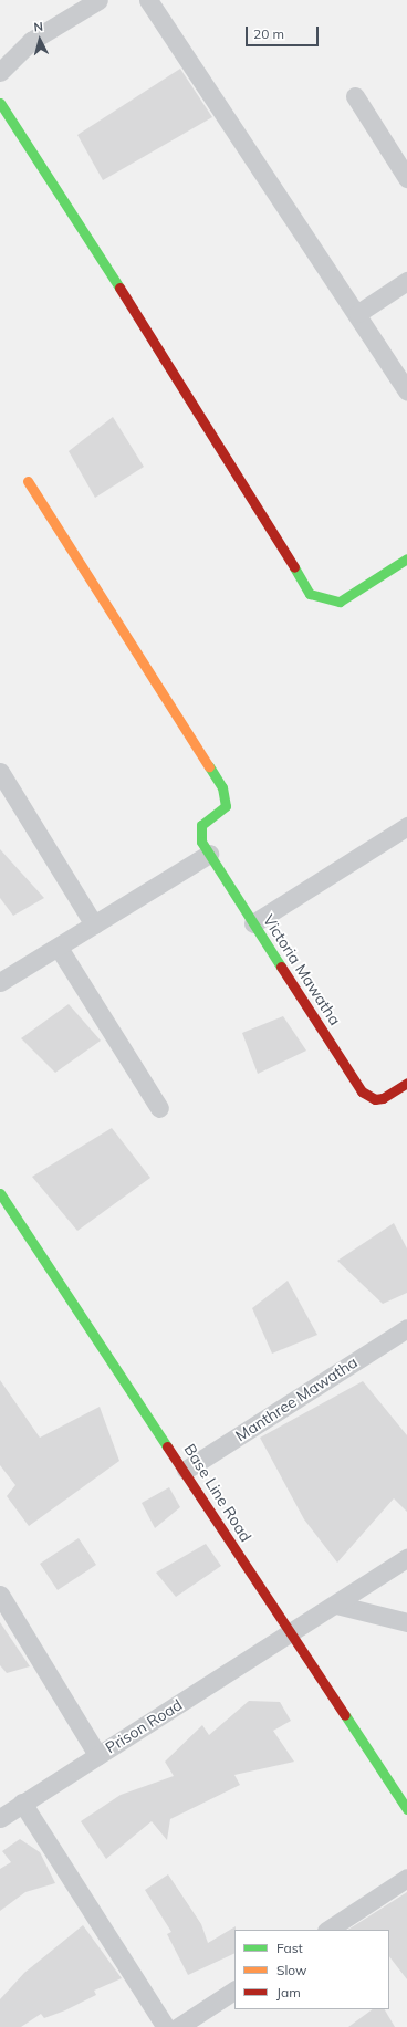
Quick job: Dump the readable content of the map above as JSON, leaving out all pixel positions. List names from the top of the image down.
{
  "streets": {
    "street": [
      "Victoria Mawatha",
      "Manthree Mawatha",
      "Base Line Road",
      "Prison Road"
    ]
  },
  "crossings": [
    ["Manthree Mawatha", "Base Line Road"],
    ["Base Line Road", "Prison Road"]
  ],
  "legend": ["Fast", "Slow", "Jam"],
  "scale_bar": "20 m",
  "north": "top"
}
